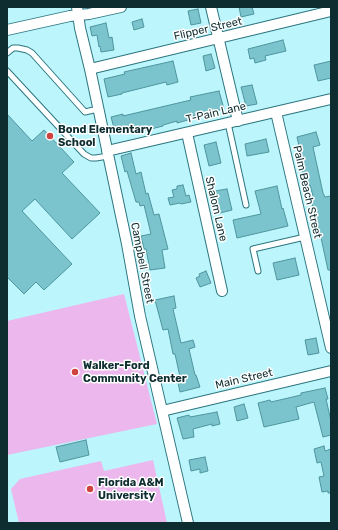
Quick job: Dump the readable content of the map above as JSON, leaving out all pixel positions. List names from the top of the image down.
{
  "streets": {
    "street": [
      "Flipper Street",
      "T-Pain Lane",
      "Palm Beach Street",
      "Shalom Lane",
      "Campbell Street",
      "Main Street"
    ]
  },
  "crossings": [
    ["Flipper Street", "Campbell Street"],
    ["T-Pain Lane", "Palm Beach Street"],
    ["T-Pain Lane", "Shalom Lane"],
    ["T-Pain Lane", "Campbell Street"],
    ["Campbell Street", "Main Street"]
  ],
  "places": ["Bond Elementary School", "Walker-Ford Community Center", "Florida A&M University"]
}
